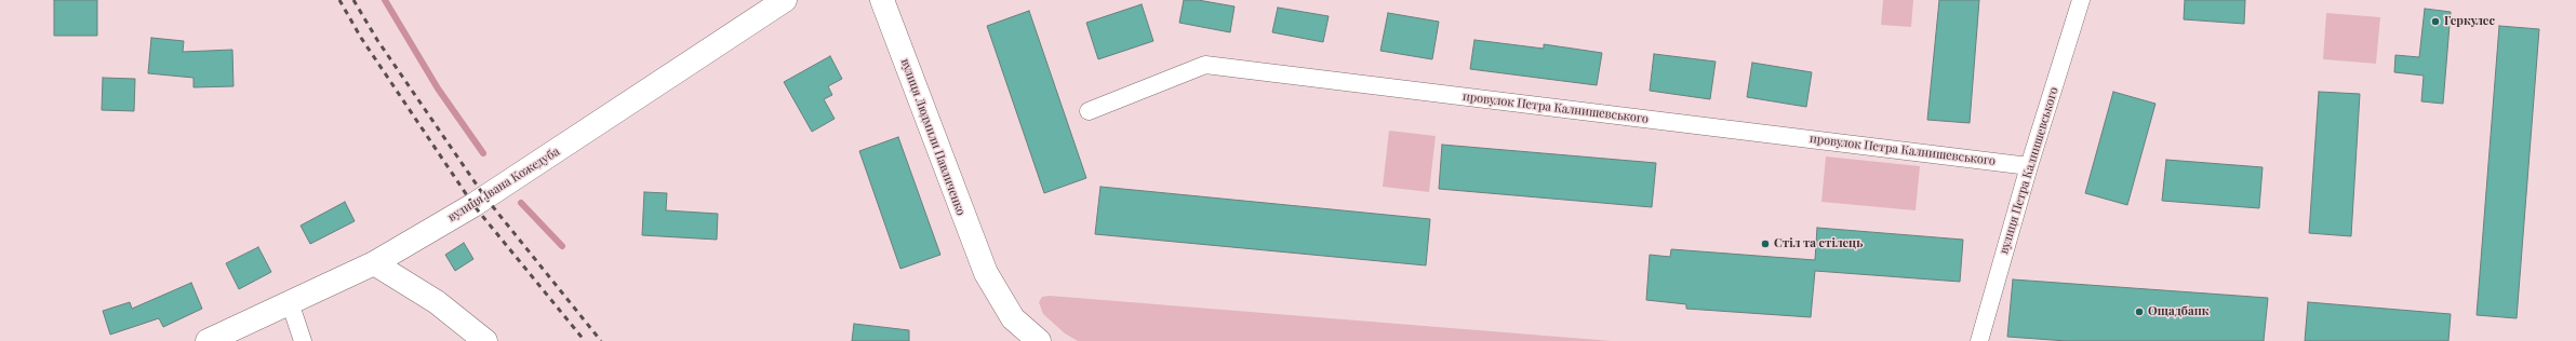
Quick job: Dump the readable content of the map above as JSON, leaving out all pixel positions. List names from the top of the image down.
{
  "streets": {
    "main road": ["вулиця Людмили Павличенко", "вулиця Івана Кожедуба"],
    "street": ["провулок Петра Калнишевського", "вулиця Петра Калнишевського"]
  },
  "crossings": [
    ["провулок Петра Калнишевського", "вулиця Петра Калнишевського"]
  ],
  "places": ["Геркулес", "Стіл та стілець", "Ощадбанк"]
}
